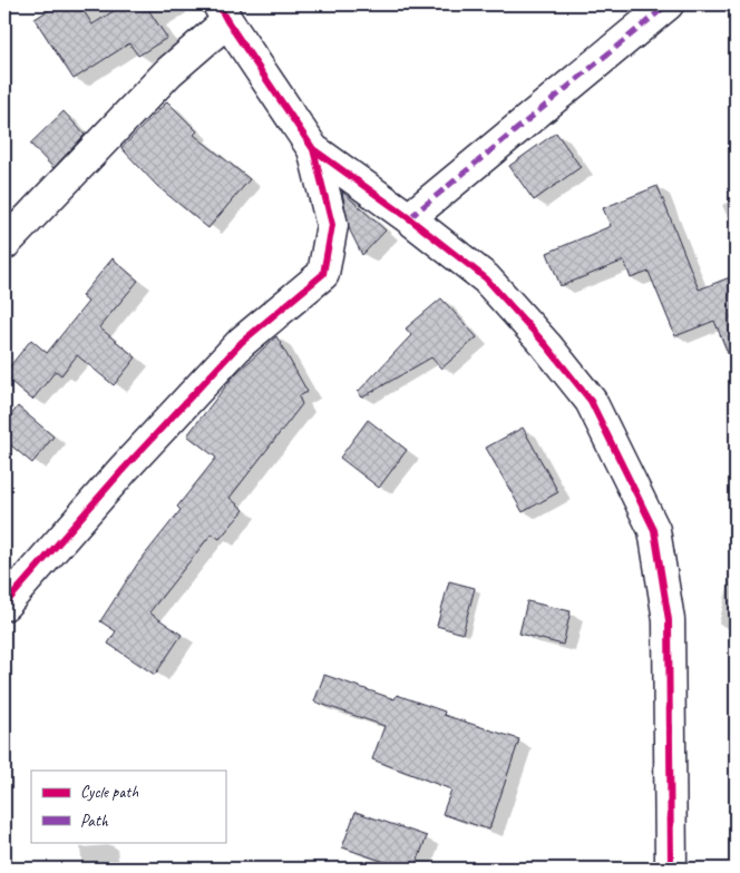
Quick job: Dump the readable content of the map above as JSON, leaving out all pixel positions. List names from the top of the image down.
{
  "legend": ["Cycle path", "Path"]
}
